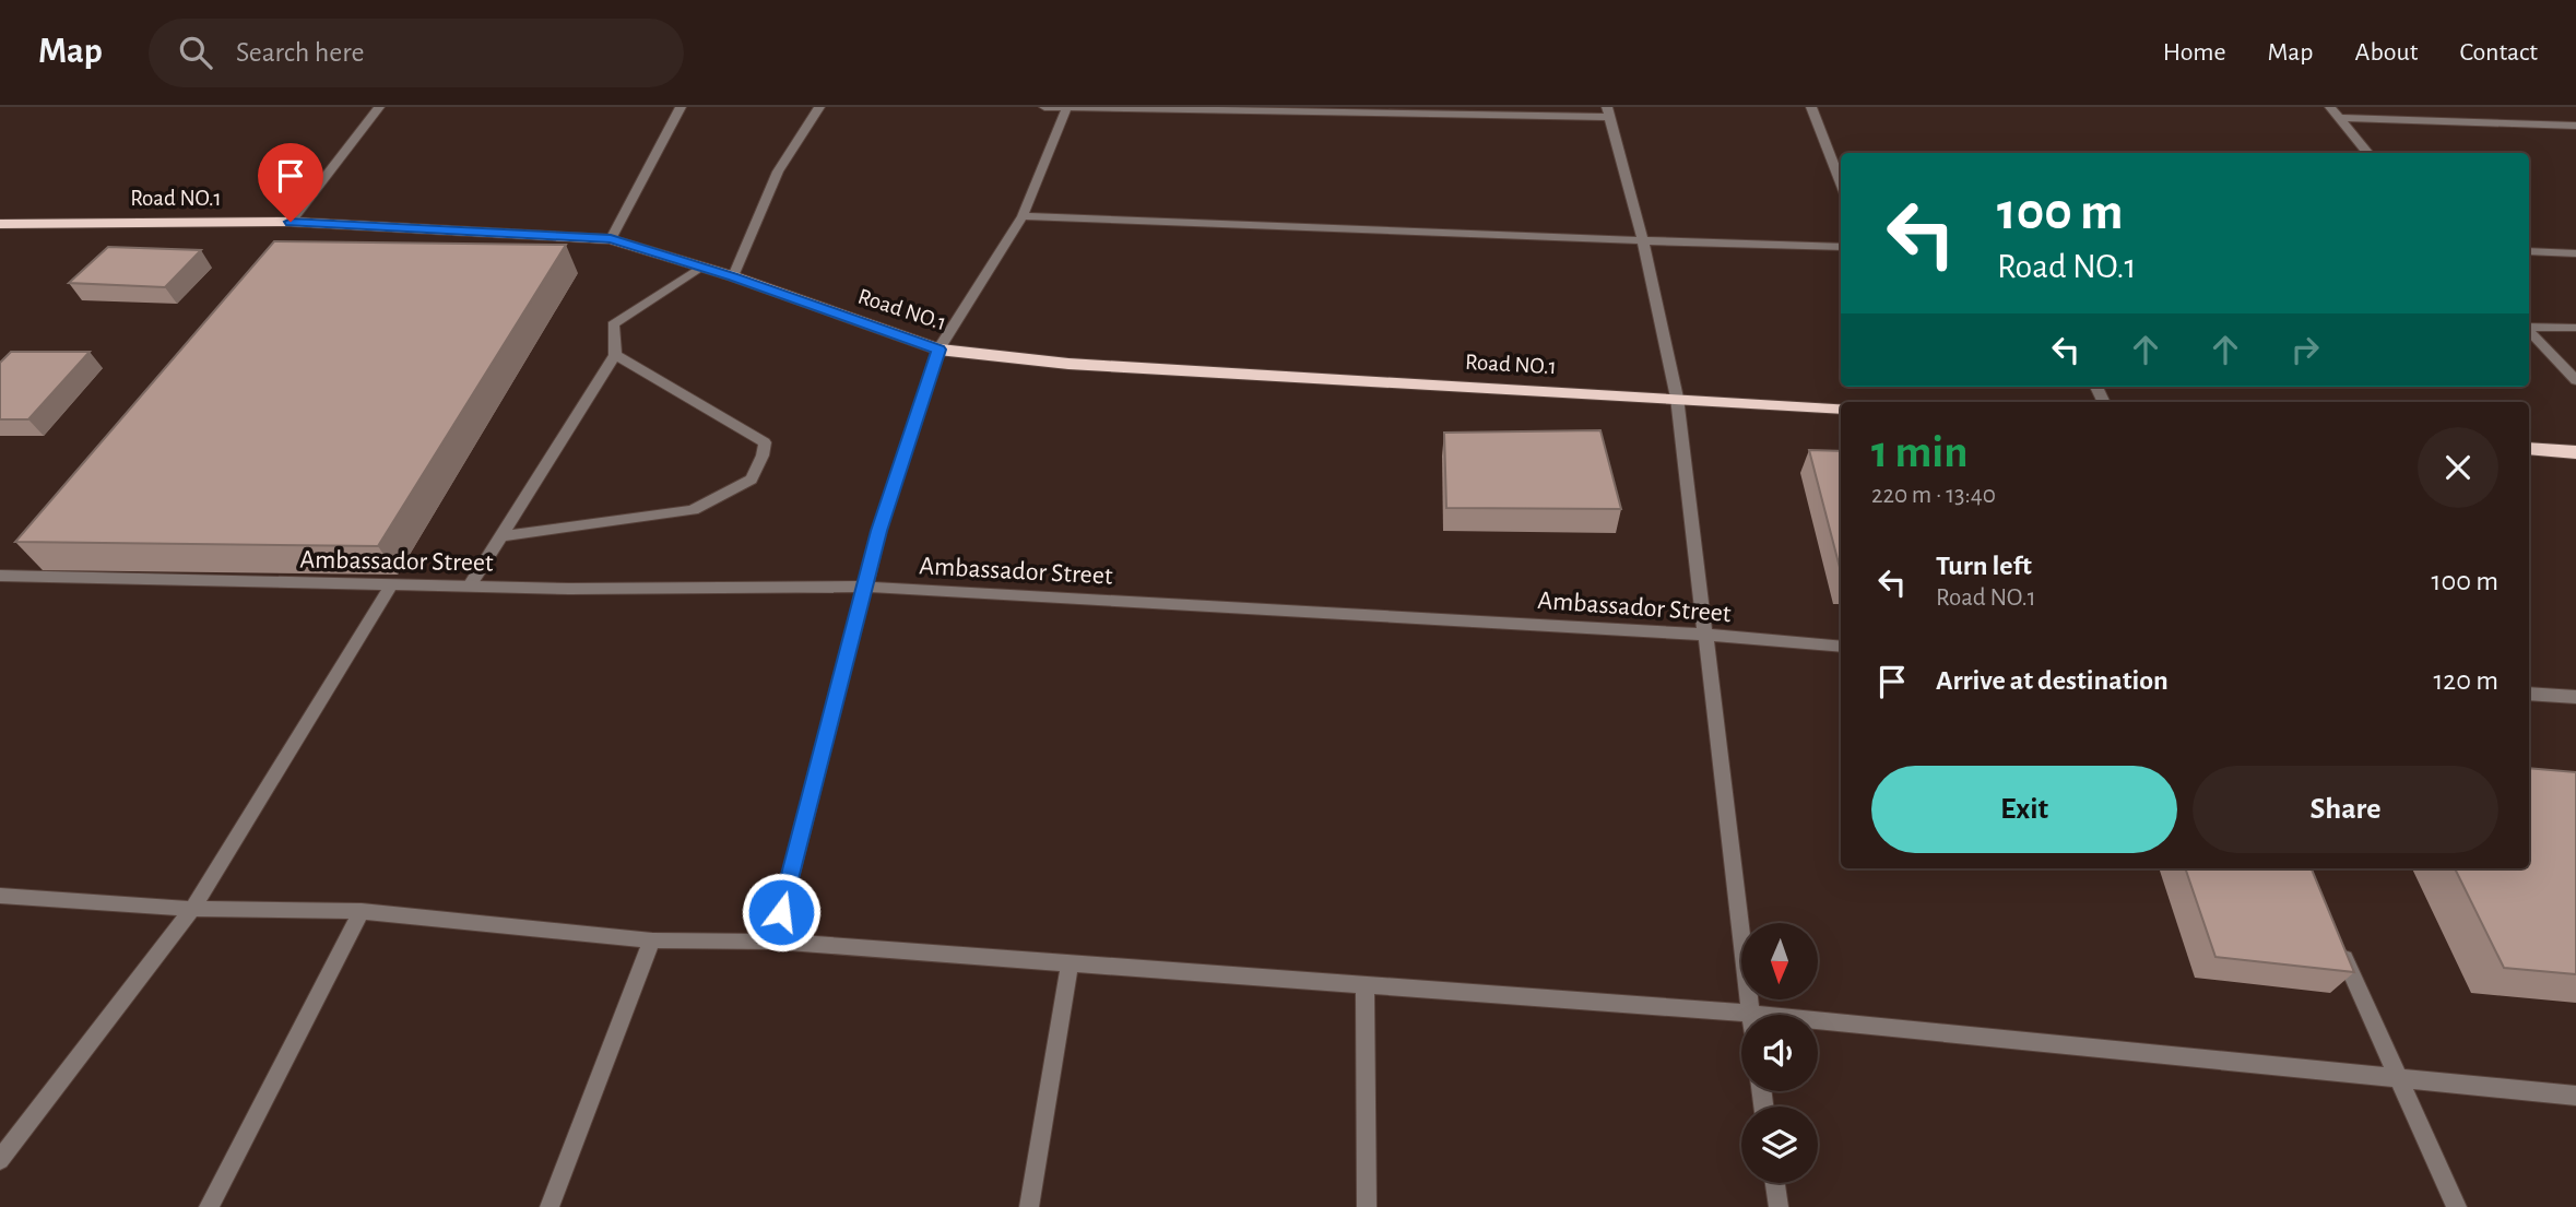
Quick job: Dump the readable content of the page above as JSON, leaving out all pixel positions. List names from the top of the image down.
{
  "streets": {
    "highway": ["Road NO.1"],
    "street": ["Ambassador Street"]
  },
  "north": "bottom",
  "page": {
    "header": "Map",
    "search": "Search here",
    "nav": [
      "Home",
      "Map",
      "About",
      "Contact"
    ],
    "turn": ["100 m", "Road NO.1"],
    "heading": ["1 min", "220 m · 13:40"],
    "list": [
      {
        "name": "Turn left",
        "note": "Road NO.1",
        "value": "100 m"
      },
      {
        "name": "Arrive at destination",
        "value": "120 m"
      }
    ],
    "buttons": ["Exit", "Share"]
  }
}
